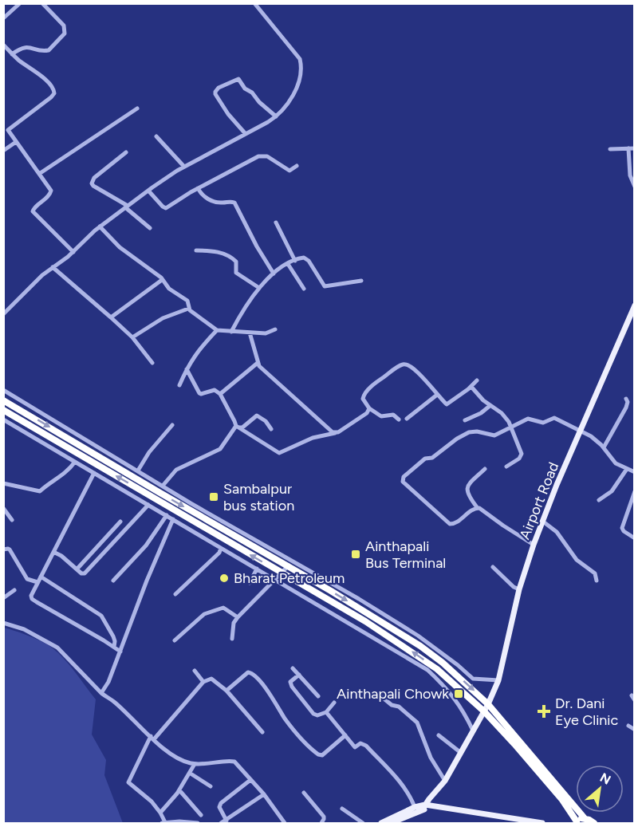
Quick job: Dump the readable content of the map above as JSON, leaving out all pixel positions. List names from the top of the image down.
{
  "streets": {
    "main road": ["Airport Road"]
  },
  "places": {
    "transit": ["Sambalpur bus station", "Ainthapali Bus Terminal", "Ainthapali Chowk"],
    "other": ["Bharat Petroleum"],
    "health": ["Dr. Dani Eye Clinic"]
  },
  "north": "top right"
}
